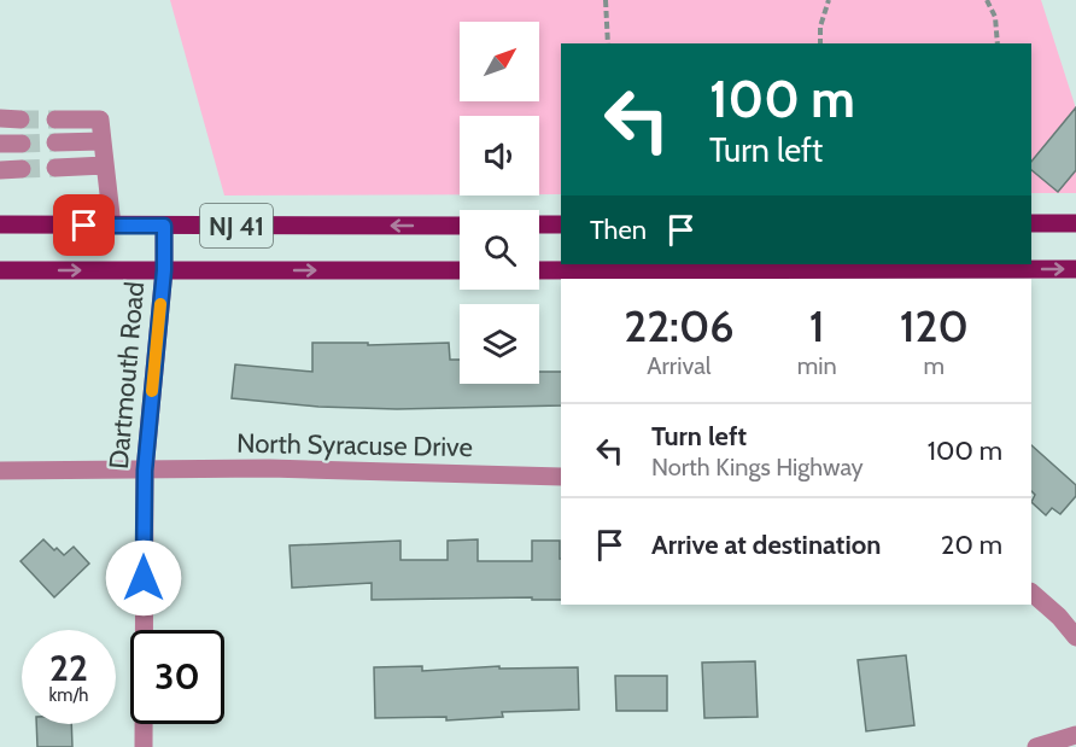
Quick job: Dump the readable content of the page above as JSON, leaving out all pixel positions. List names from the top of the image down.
{
  "streets": {
    "main road": ["NJ 41"],
    "street": ["Dartmouth Road", "North Syracuse Drive"]
  },
  "crossings": [
    ["NJ 41", "Dartmouth Road"],
    ["Dartmouth Road", "North Syracuse Drive"]
  ],
  "north": "top right",
  "page": {
    "turn": ["100 m", "Turn left"],
    "then": "Then",
    "eta": [
      "22:06",
      "Arrival",
      "1",
      "min",
      "120",
      "m"
    ],
    "list": [
      {
        "name": "Turn left",
        "note": "North Kings Highway",
        "value": "100 m"
      },
      {
        "name": "Arrive at destination",
        "value": "20 m"
      }
    ],
    "speed": "22 km/h",
    "limit": "30"
  }
}
